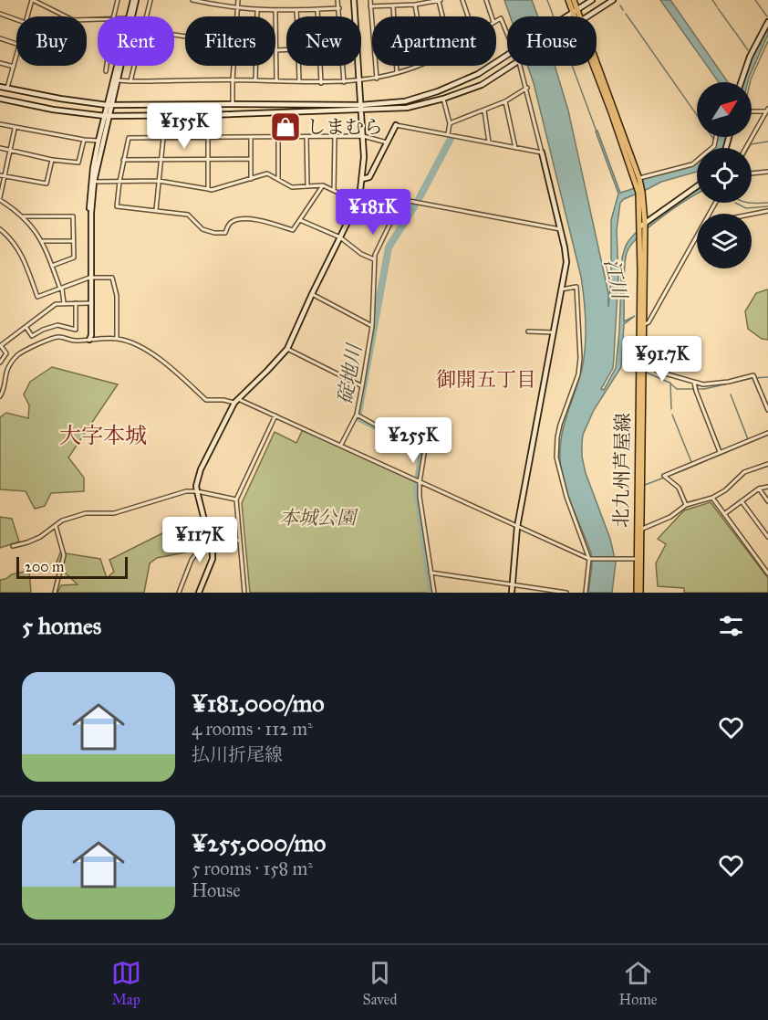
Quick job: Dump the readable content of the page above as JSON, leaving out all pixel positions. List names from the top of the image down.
{
  "streets": {
    "main road": ["北九州芦屋線"]
  },
  "districts": ["御開五丁目", "大字本城"],
  "water": ["江川", "碇地川"],
  "parks": ["本城公園"],
  "places": {
    "shop": ["しまむら"]
  },
  "scale_bar": "200 m",
  "north": "top right",
  "page": {
    "chip": [
      "Buy",
      "Rent",
      "Filters",
      "New",
      "Apartment",
      "House"
    ],
    "price": [
      "¥155K",
      "¥181K",
      "¥91.7K",
      "¥255K",
      "¥117K"
    ],
    "scale": "200 m",
    "heading": "5 homes",
    "list": [
      {
        "name": "¥181,000/mo",
        "note": "4 rooms · 112 m² · 払川折尾線"
      },
      {
        "name": "¥255,000/mo",
        "note": "5 rooms · 158 m² · House"
      }
    ],
    "tabs": ["Map", "Saved", "Home"]
  }
}
